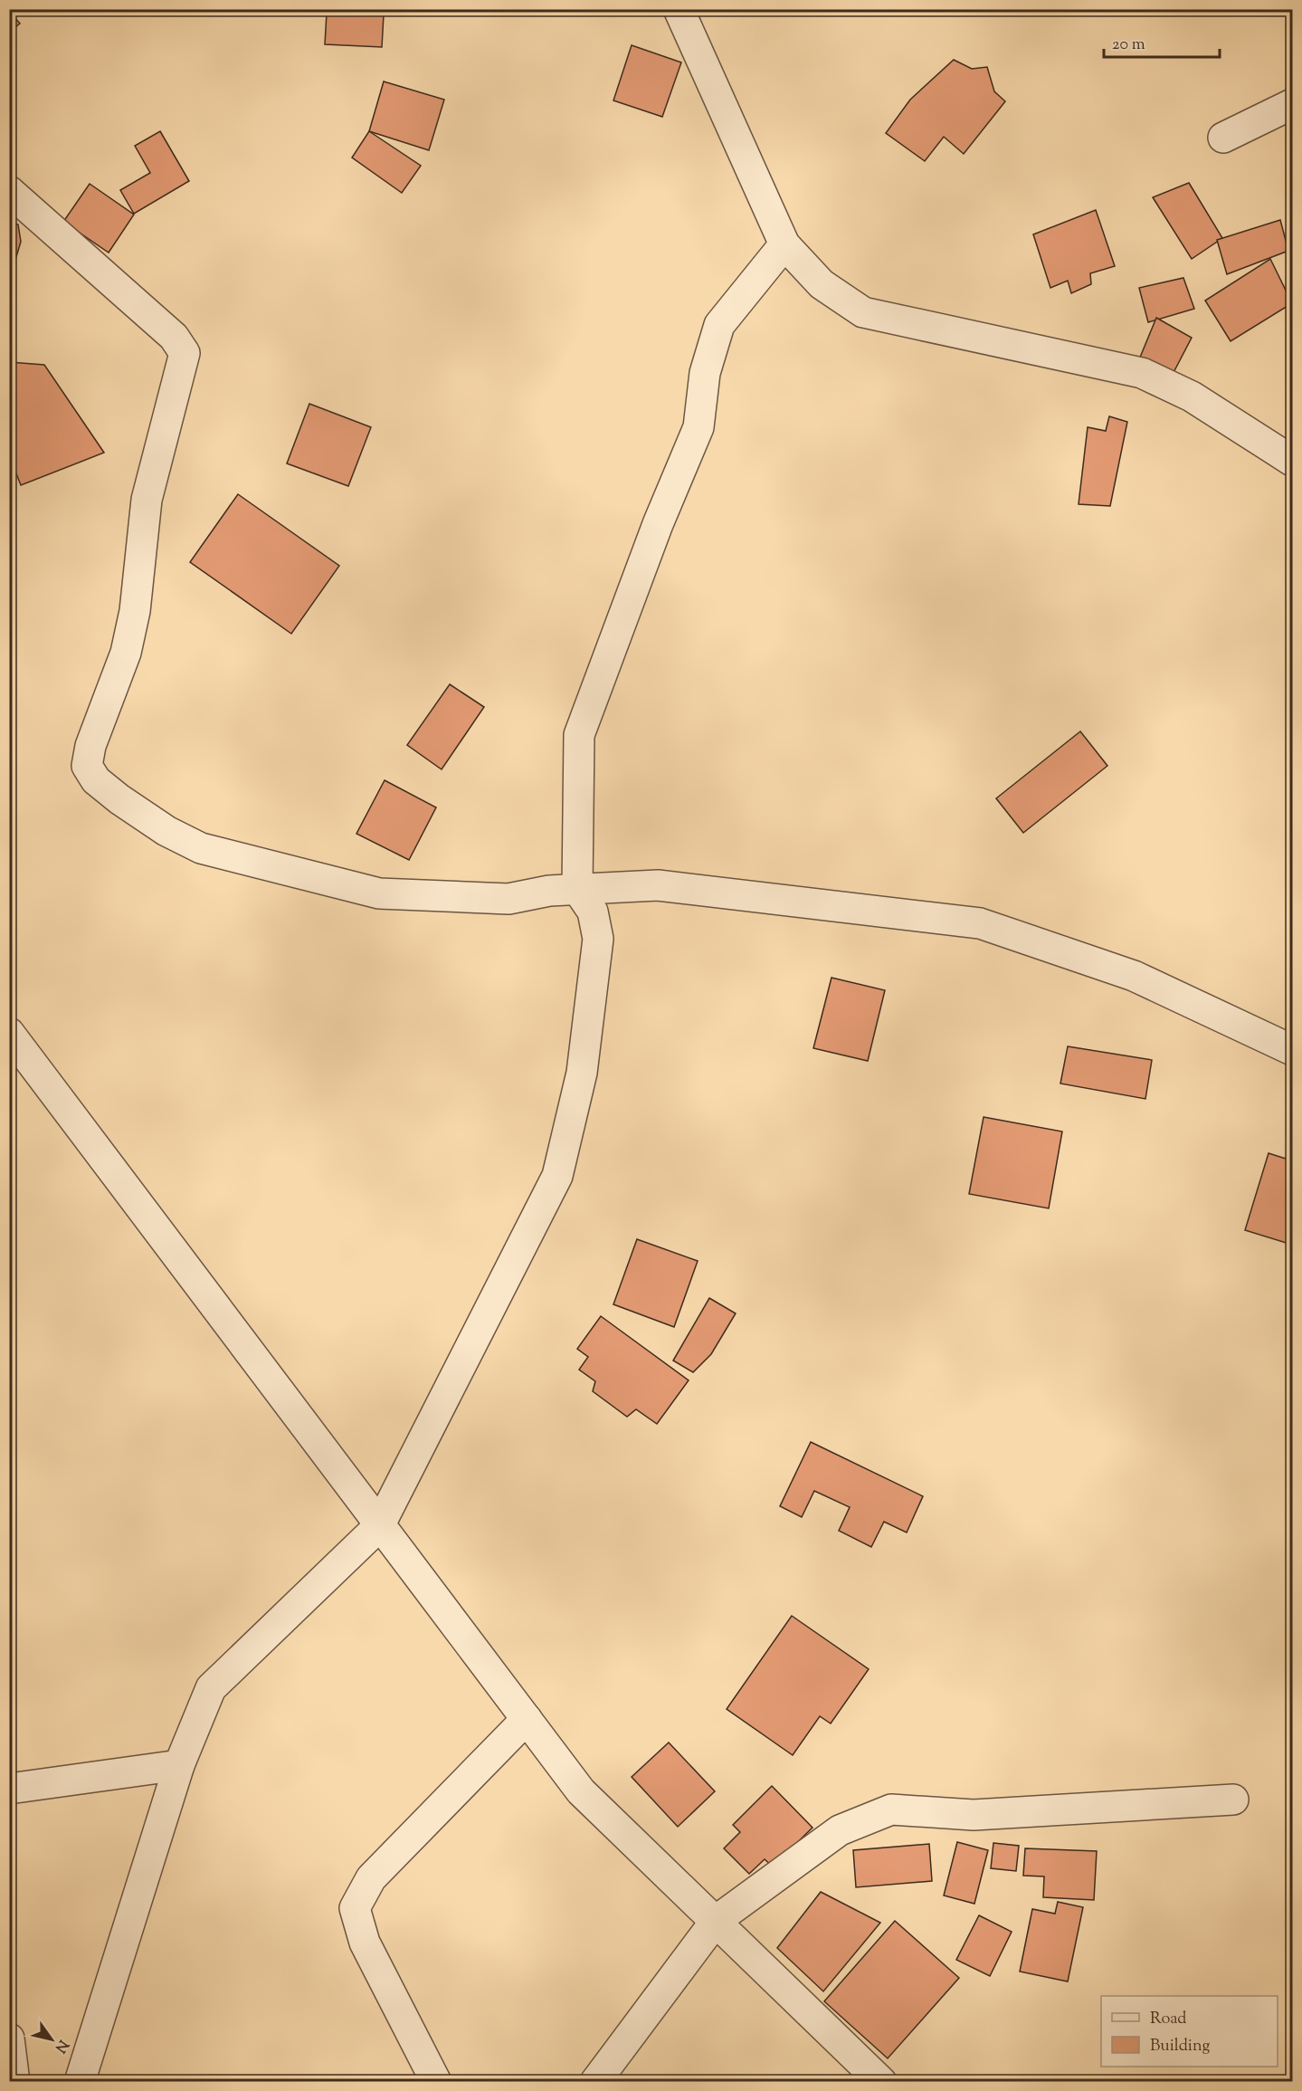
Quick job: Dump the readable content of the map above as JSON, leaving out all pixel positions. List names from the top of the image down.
{
  "legend": ["Road", "Building"],
  "scale_bar": "20 m",
  "north": "bottom right"
}
